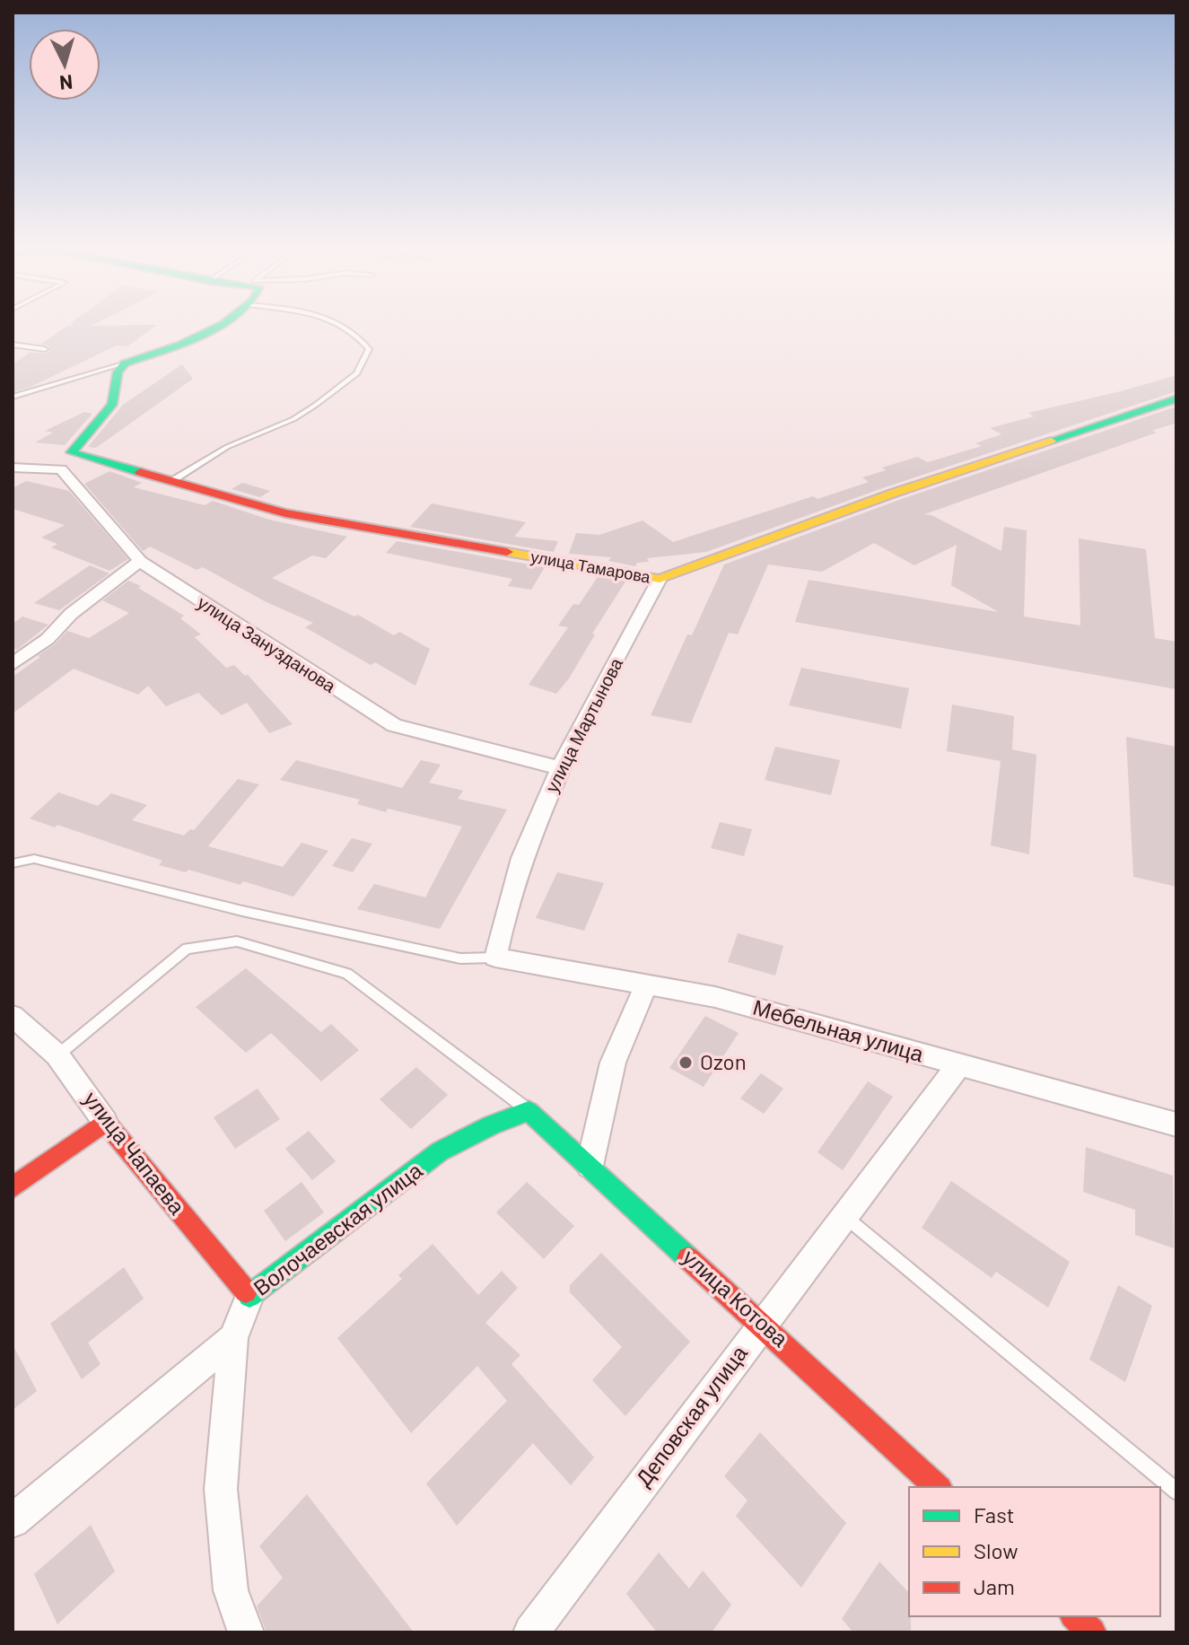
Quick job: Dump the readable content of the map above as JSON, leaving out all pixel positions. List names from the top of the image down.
{
  "streets": {
    "street": [
      "улица Тамарова",
      "улица Занузданова",
      "улица Мартынова",
      "Мебельная улица",
      "улица Чапаева",
      "Волочаевская улица",
      "улица Котова",
      "Деповская улица"
    ]
  },
  "crossings": [
    ["улица Тамарова", "улица Мартынова"],
    ["улица Занузданова", "улица Мартынова"],
    ["улица Мартынова", "Мебельная улица"],
    ["Мебельная улица", "Деповская улица"],
    ["улица Чапаева", "Волочаевская улица"],
    ["Волочаевская улица", "улица Котова"],
    ["улица Котова", "Деповская улица"]
  ],
  "places": ["Ozon"],
  "legend": ["Fast", "Slow", "Jam"],
  "north": "bottom"
}
